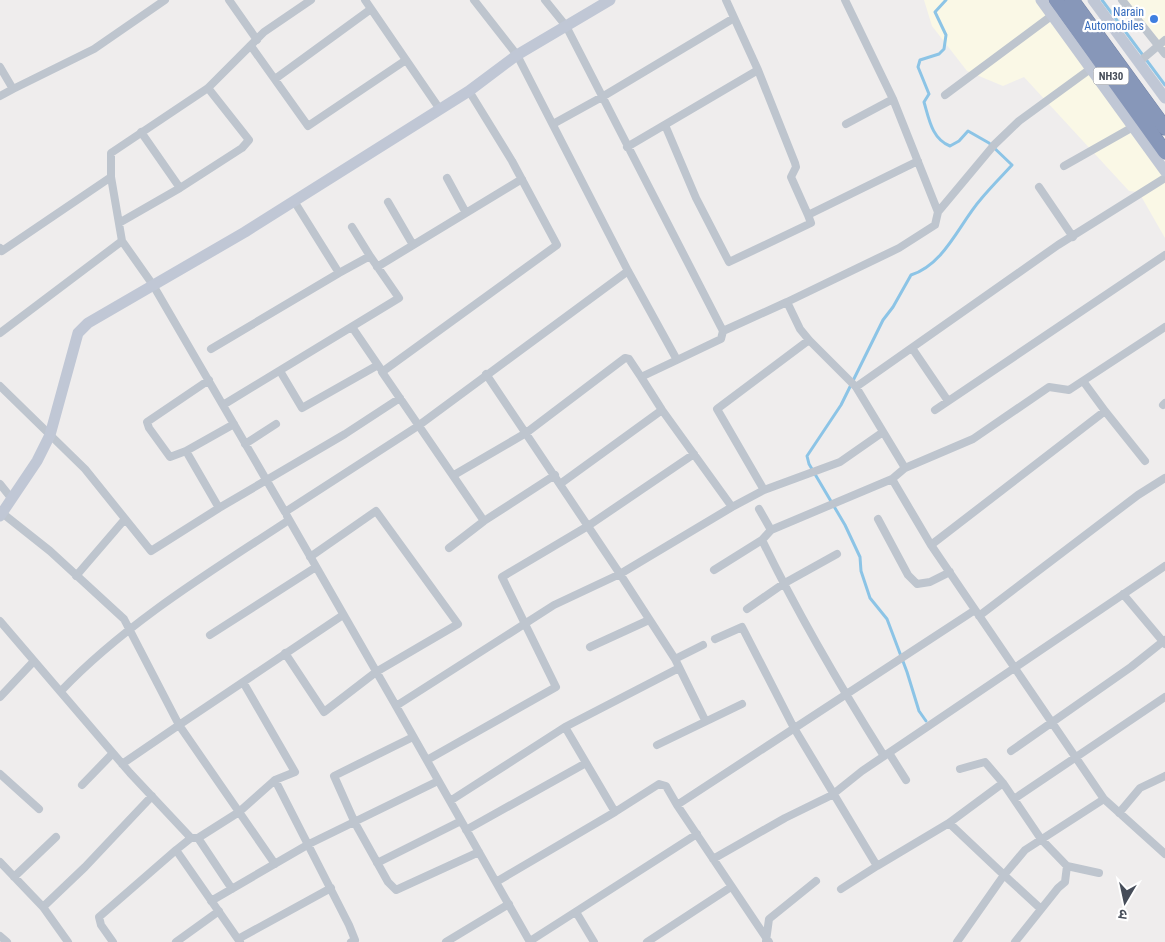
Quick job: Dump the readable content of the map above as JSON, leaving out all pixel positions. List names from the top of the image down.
{
  "streets": {
    "highway": ["NH30"]
  },
  "places": ["Narain Automobiles"],
  "north": "bottom"
}
